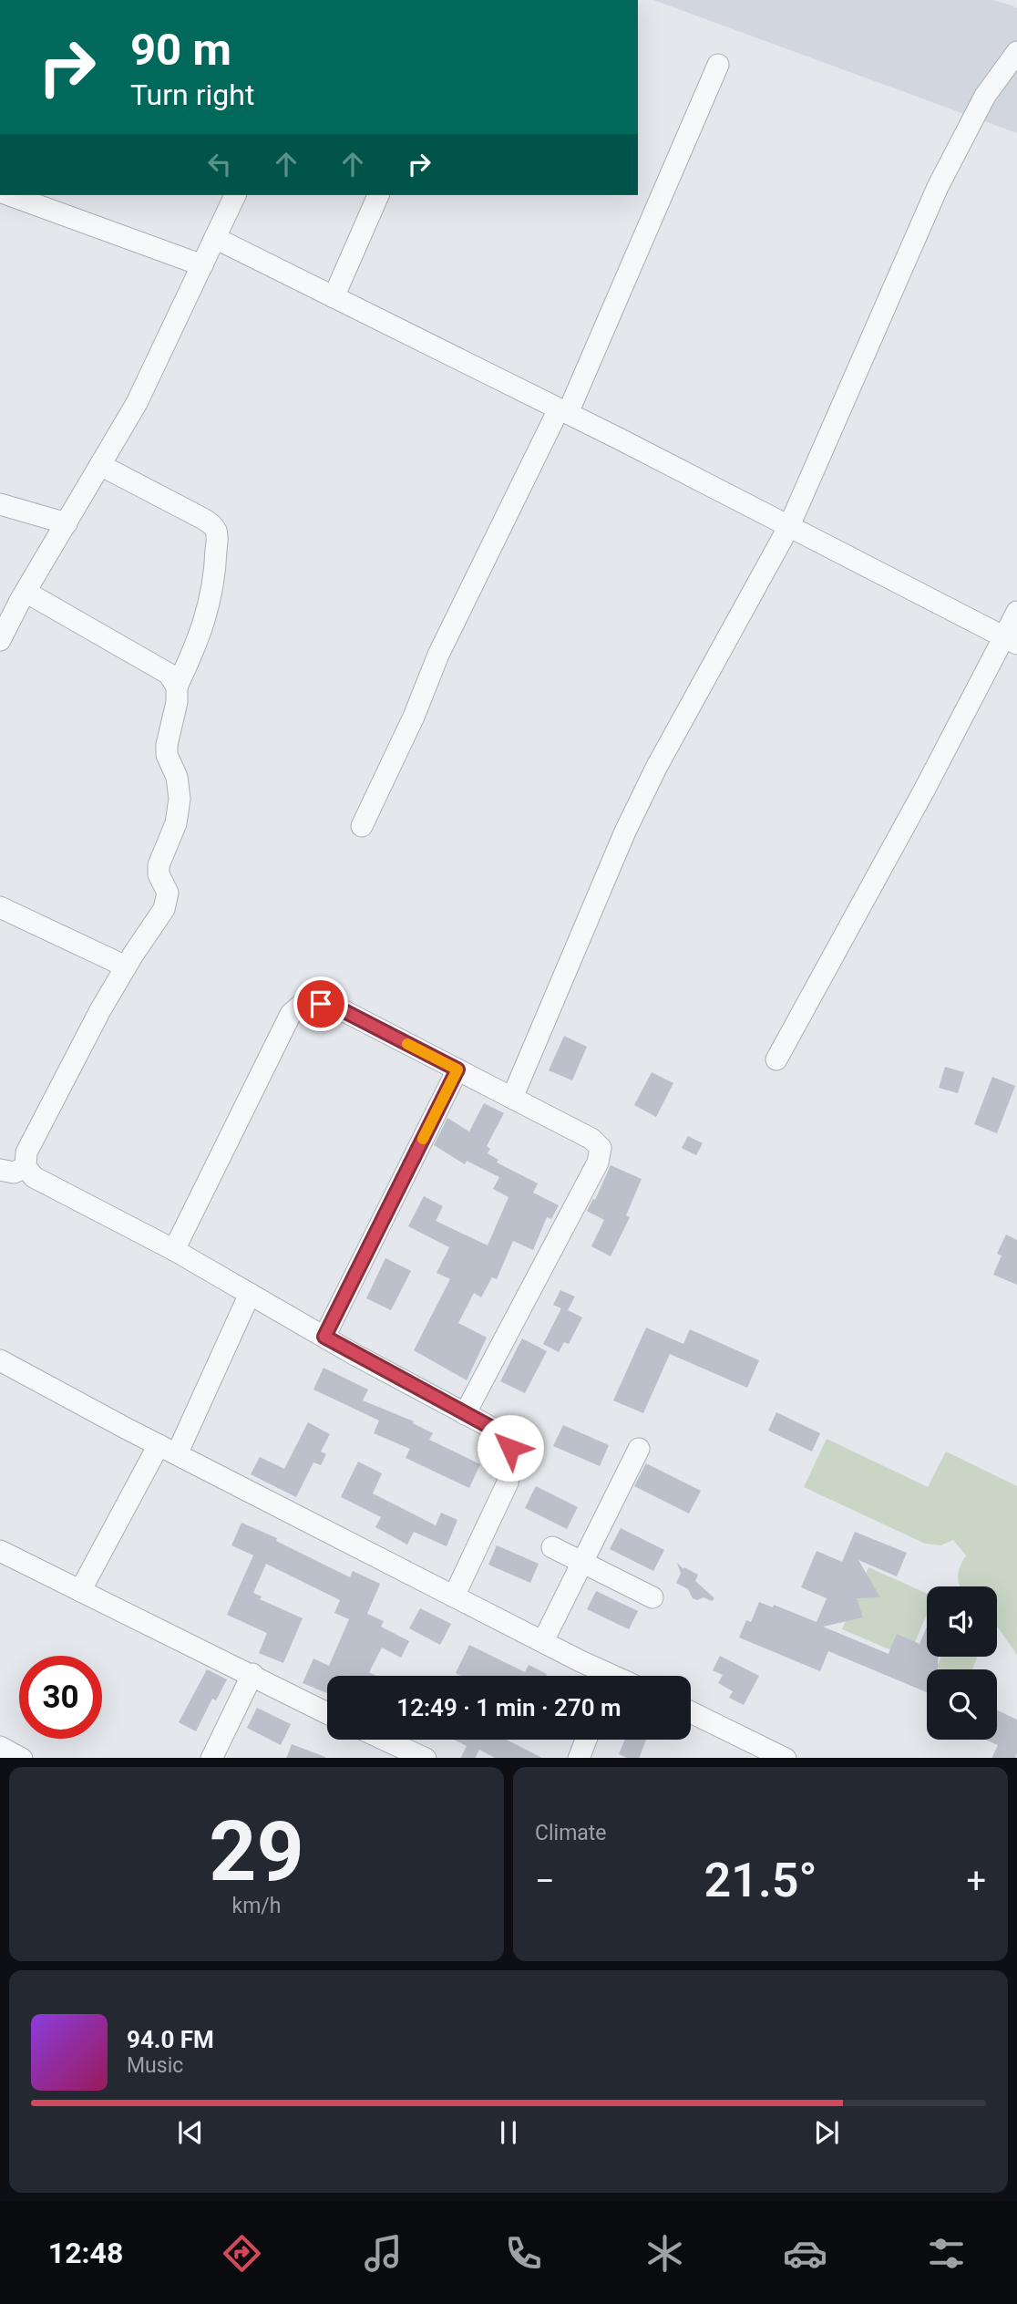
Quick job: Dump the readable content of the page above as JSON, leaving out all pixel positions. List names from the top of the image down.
{
  "page": {
    "turn": ["90 m", "Turn right"],
    "limit": "30",
    "trip": "12:49 · 1 min · 270 m",
    "tile": [
      ["29", "km/h"],
      "Climate"
    ],
    "heat": ["−", "21.5°", "+"],
    "song": ["94.0 FM", "Music"],
    "tabs": "12:48"
  }
}
